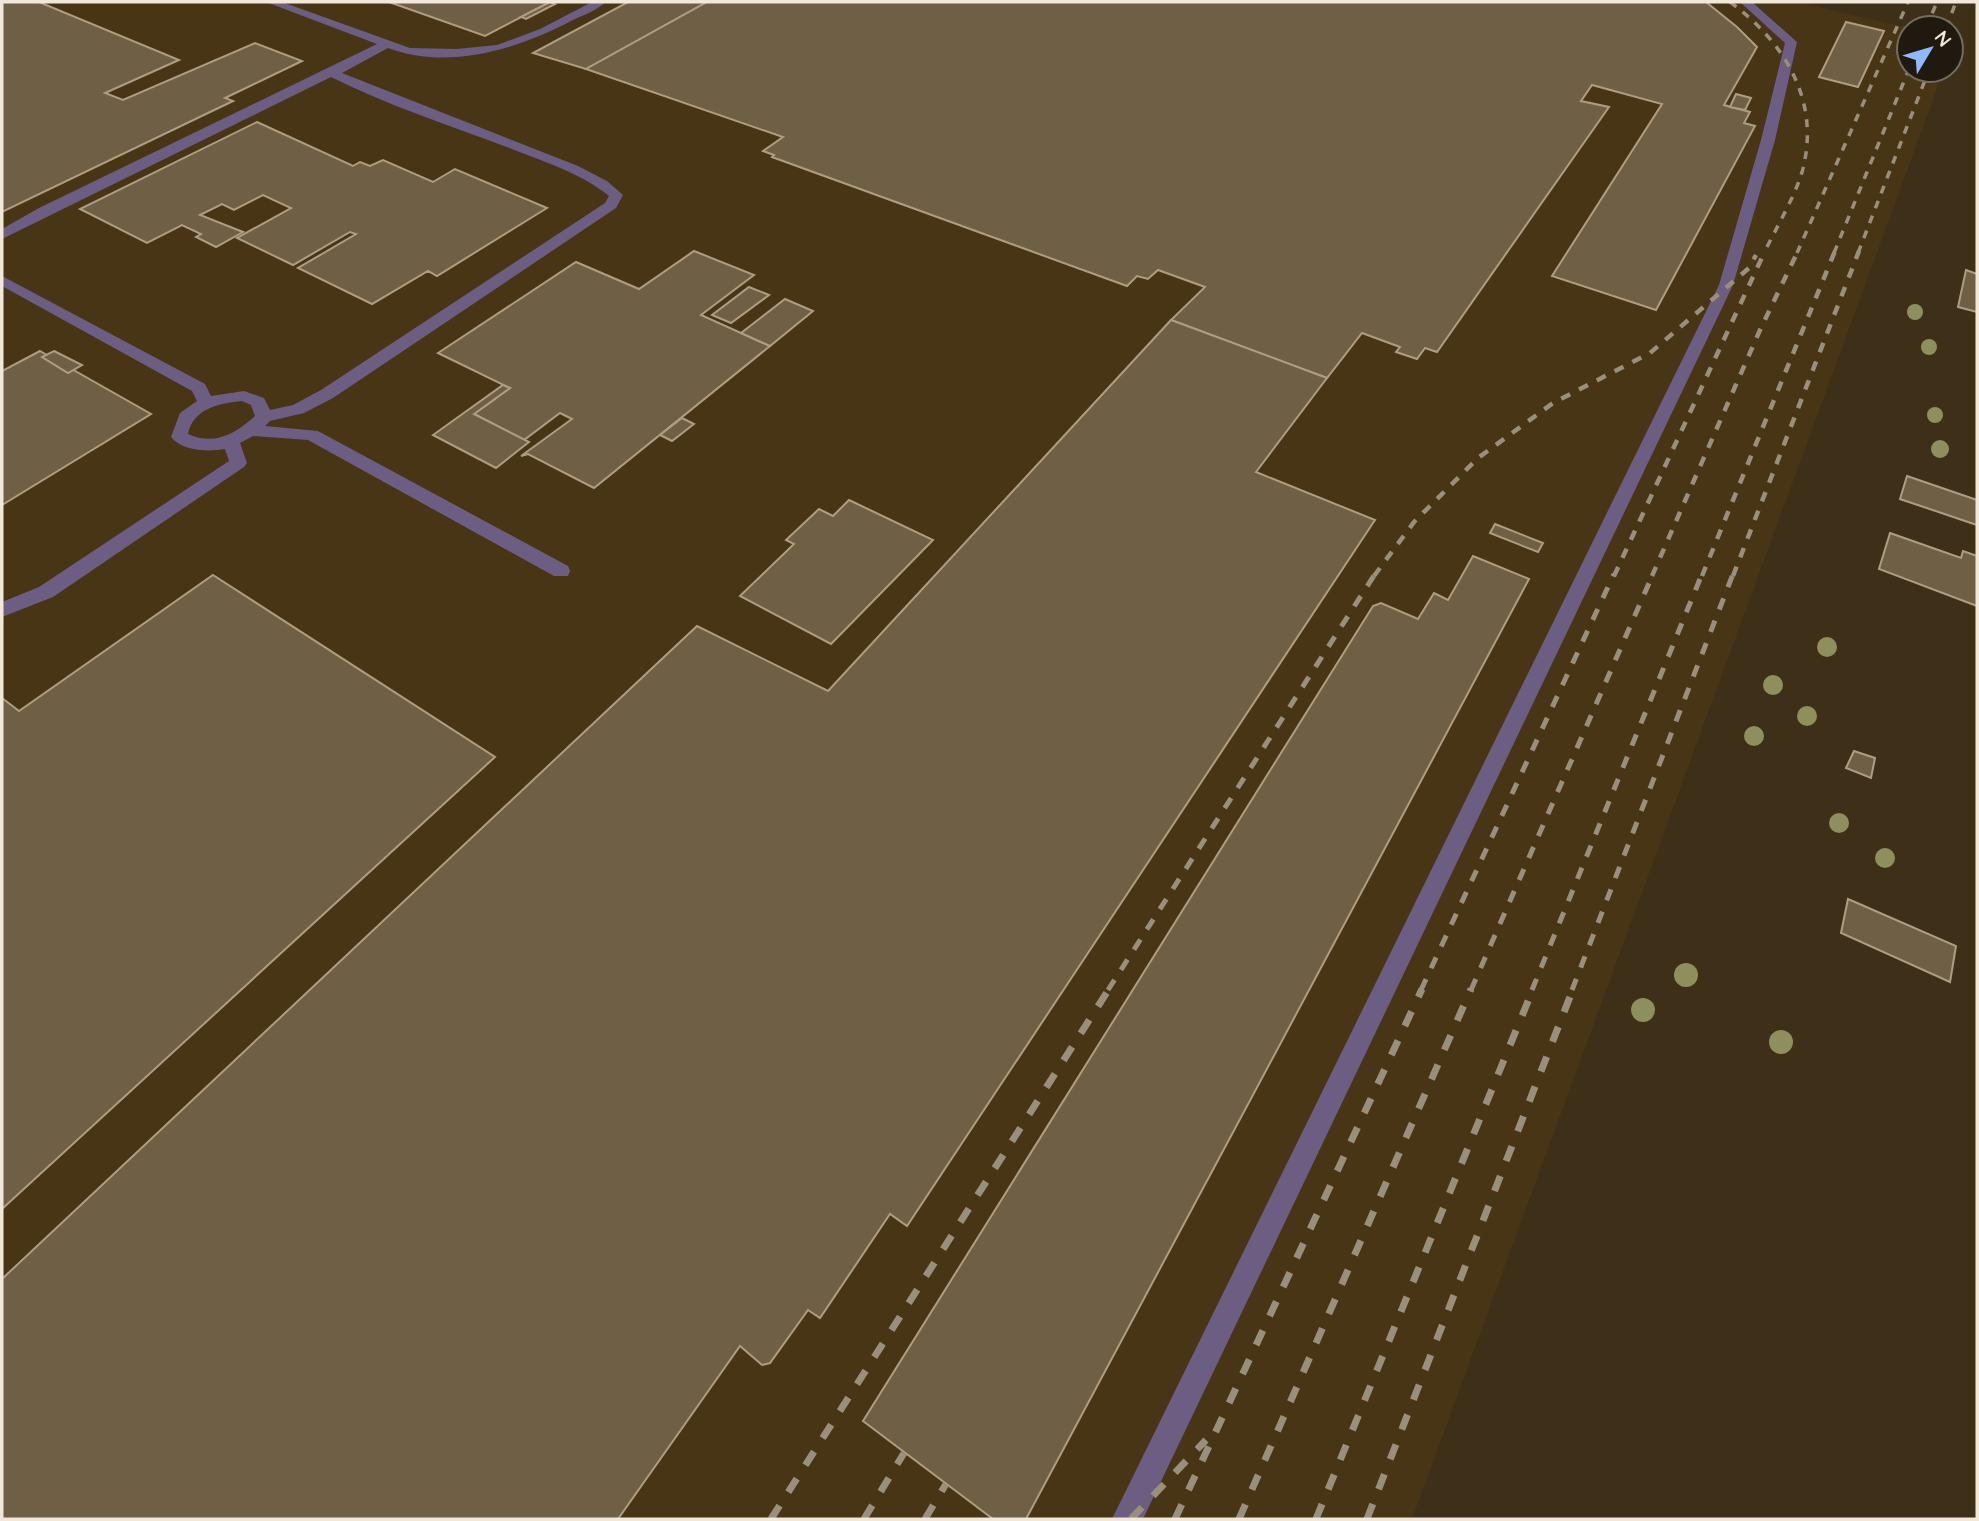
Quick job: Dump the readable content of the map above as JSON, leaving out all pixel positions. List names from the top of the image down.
{
  "north": "top right"
}
